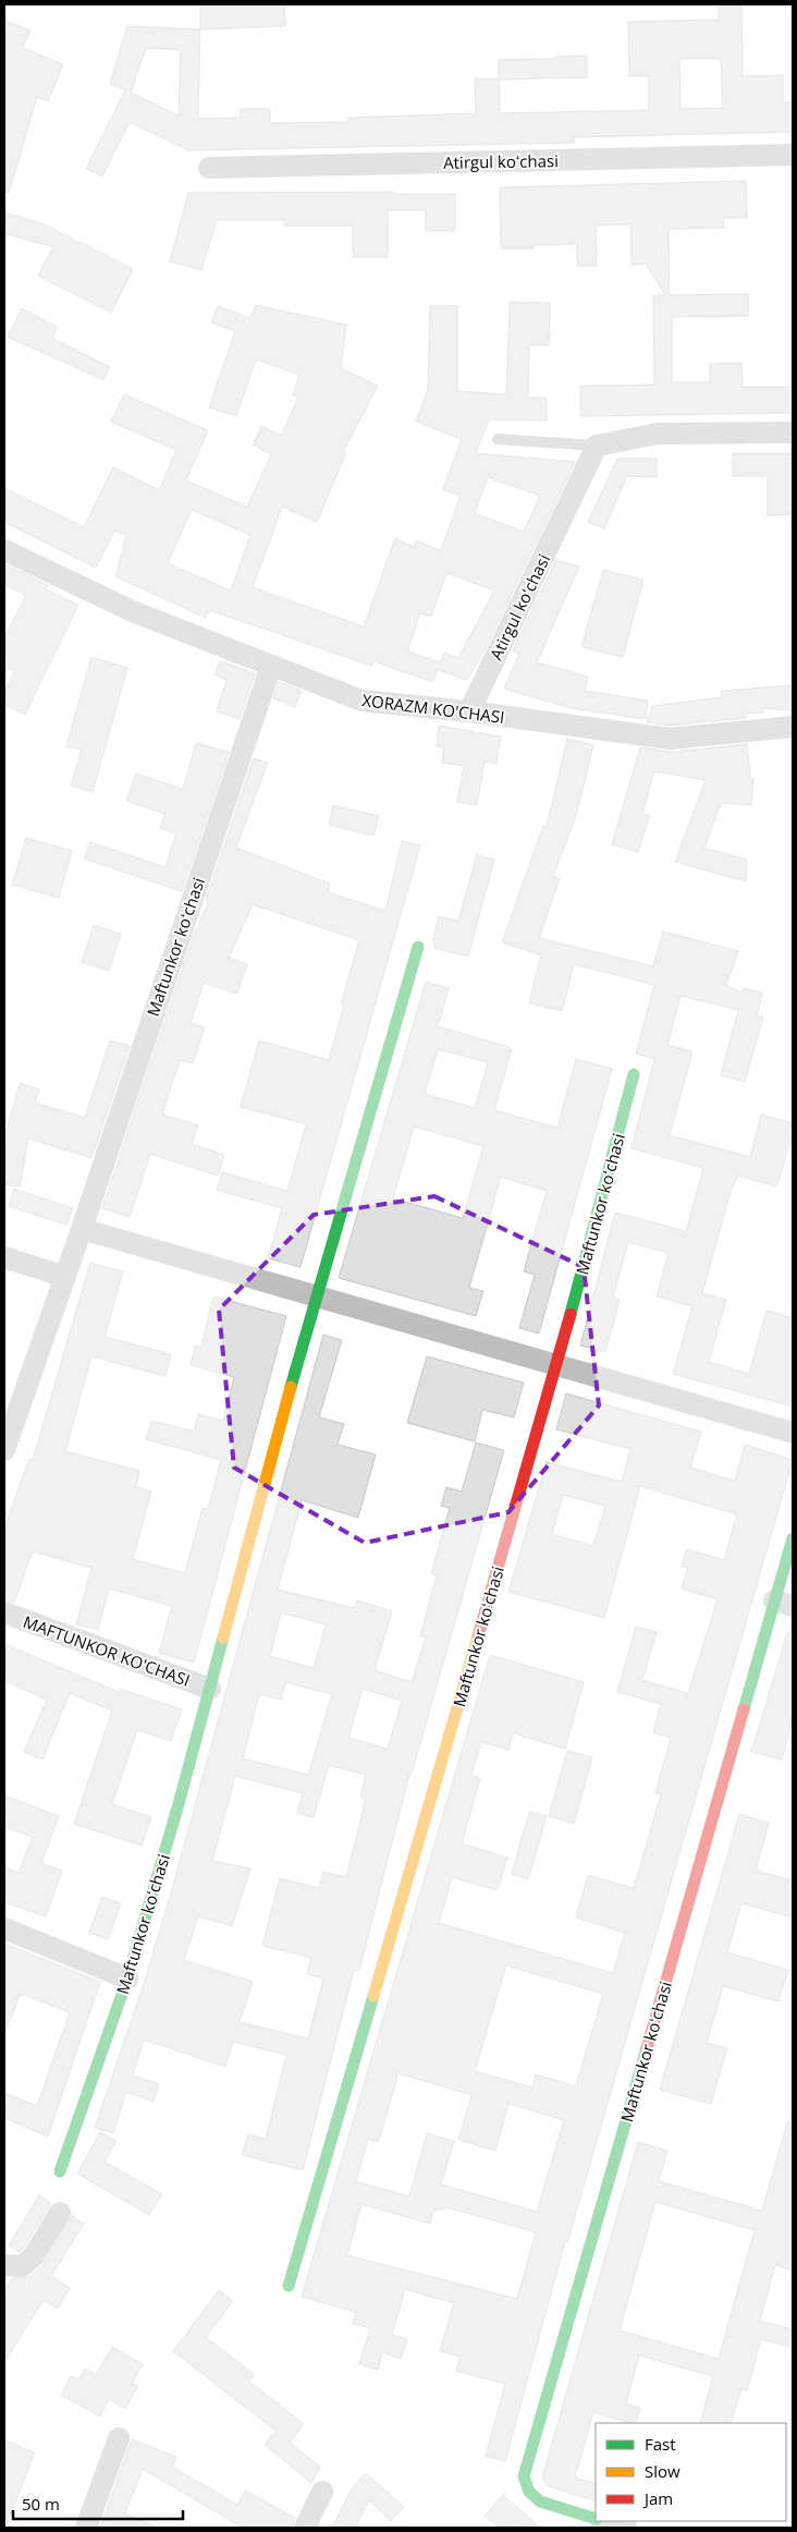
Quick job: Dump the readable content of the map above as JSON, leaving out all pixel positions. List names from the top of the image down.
{
  "streets": {
    "street": [
      "Atirgul koʻchasi",
      "XORAZM KO'CHASI",
      "Maftunkor koʻchasi",
      "MAFTUNKOR KO'CHASI"
    ]
  },
  "crossings": [
    ["Atirgul koʻchasi", "XORAZM KO'CHASI"],
    ["XORAZM KO'CHASI", "Maftunkor koʻchasi"],
    ["Maftunkor koʻchasi", "MAFTUNKOR KO'CHASI"]
  ],
  "legend": ["Fast", "Slow", "Jam"],
  "scale_bar": "50 m"
}
